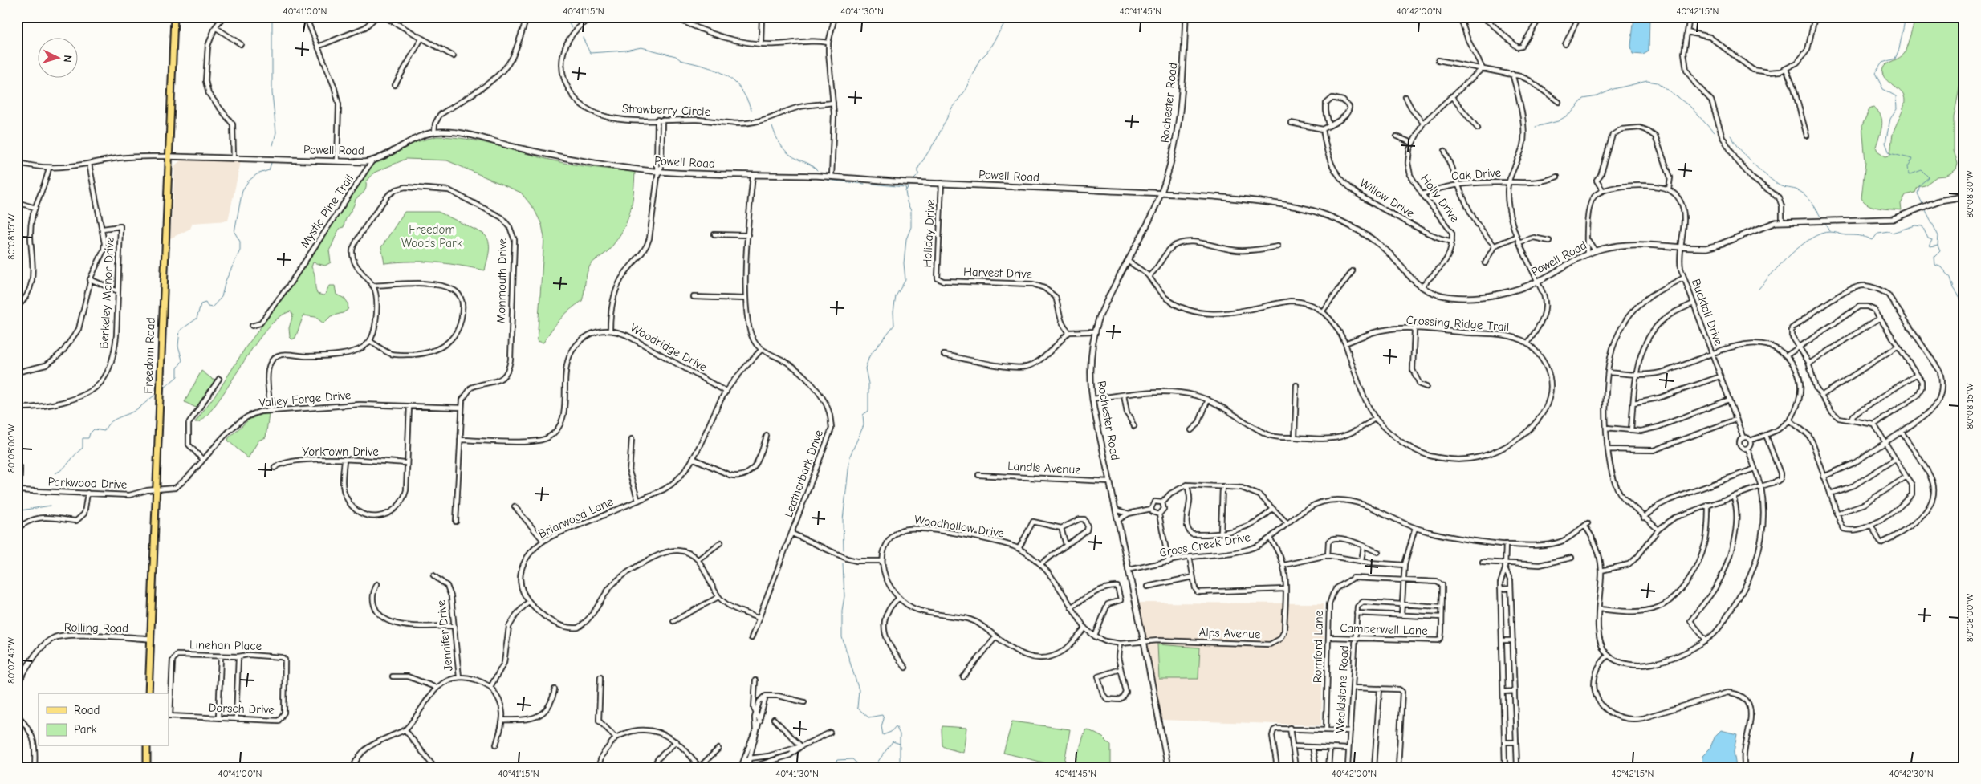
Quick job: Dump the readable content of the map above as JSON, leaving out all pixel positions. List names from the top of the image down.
{
  "streets": {
    "main road": ["Freedom Road"],
    "street": [
      "Rochester Road",
      "Strawberry Circle",
      "Powell Road",
      "Oak Drive",
      "Willow Drive",
      "Holly Drive",
      "Mystic Pine Trail",
      "Holiday Drive",
      "Harvest Drive",
      "Monmouth Drive",
      "Berkeley Manor Drive",
      "Bucktail Drive",
      "Crossing Ridge Trail",
      "Woodridge Drive",
      "Valley Forge Drive",
      "Yorktown Drive",
      "Landis Avenue",
      "Leatherbark Drive",
      "Parkwood Drive",
      "Briarwood Lane",
      "Woodhollow Drive",
      "Cross Creek Drive",
      "Rolling Road",
      "Camberwell Lane",
      "Alps Avenue",
      "Jennifer Drive",
      "Linehan Place",
      "Romford Lane",
      "Wealdstone Road",
      "Dorsch Drive"
    ]
  },
  "crossings": [
    ["Rochester Road", "Powell Road"],
    ["Rochester Road", "Crossing Ridge Trail"],
    ["Rochester Road", "Landis Avenue"],
    ["Rochester Road", "Woodhollow Drive"],
    ["Rochester Road", "Cross Creek Drive"],
    ["Rochester Road", "Alps Avenue"],
    ["Powell Road", "Holly Drive"],
    ["Powell Road", "Mystic Pine Trail"],
    ["Powell Road", "Holiday Drive"],
    ["Powell Road", "Berkeley Manor Drive"],
    ["Powell Road", "Bucktail Drive"],
    ["Powell Road", "Freedom Road"],
    ["Powell Road", "Leatherbark Drive"],
    ["Oak Drive", "Holly Drive"],
    ["Willow Drive", "Holly Drive"],
    ["Holiday Drive", "Harvest Drive"],
    ["Monmouth Drive", "Woodridge Drive"],
    ["Monmouth Drive", "Valley Forge Drive"],
    ["Woodridge Drive", "Briarwood Lane"],
    ["Freedom Road", "Valley Forge Drive"],
    ["Freedom Road", "Parkwood Drive"],
    ["Freedom Road", "Rolling Road"],
    ["Valley Forge Drive", "Parkwood Drive"],
    ["Leatherbark Drive", "Briarwood Lane"],
    ["Woodhollow Drive", "Alps Avenue"],
    ["Cross Creek Drive", "Alps Avenue"],
    ["Camberwell Lane", "Romford Lane"],
    ["Camberwell Lane", "Wealdstone Road"],
    ["Linehan Place", "Dorsch Drive"]
  ],
  "parks": ["Freedom Woods Park"],
  "legend": ["Road", "Park"],
  "north": "right",
  "coordinates": [
    "40°41'00\"N",
    "40°41'15\"N",
    "40°41'30\"N",
    "40°41'45\"N",
    "40°42'00\"N",
    "40°42'15\"N",
    "80°08'30\"W",
    "80°08'15\"W",
    "80°08'00\"W",
    "80°07'45\"W",
    "40°42'30\"N"
  ]
}
